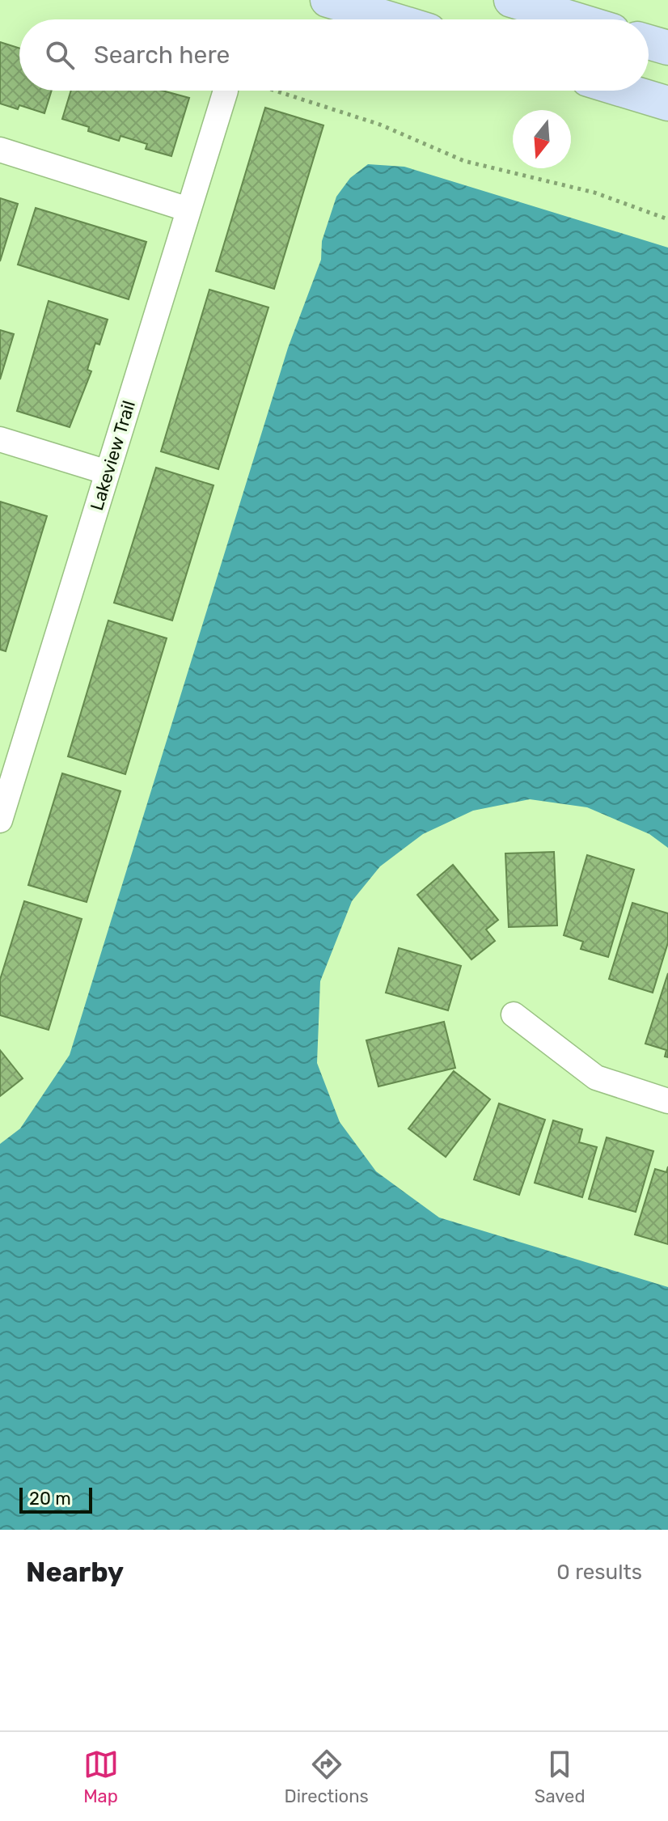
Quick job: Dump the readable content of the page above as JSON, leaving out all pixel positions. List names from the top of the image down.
{
  "streets": {
    "street": ["Lakeview Trail"]
  },
  "scale_bar": "20 m",
  "north": "bottom",
  "page": {
    "search": "Search here",
    "scale": "20 m",
    "heading": ["Nearby", "0 results"],
    "nav": ["Map", "Directions", "Saved"]
  }
}
